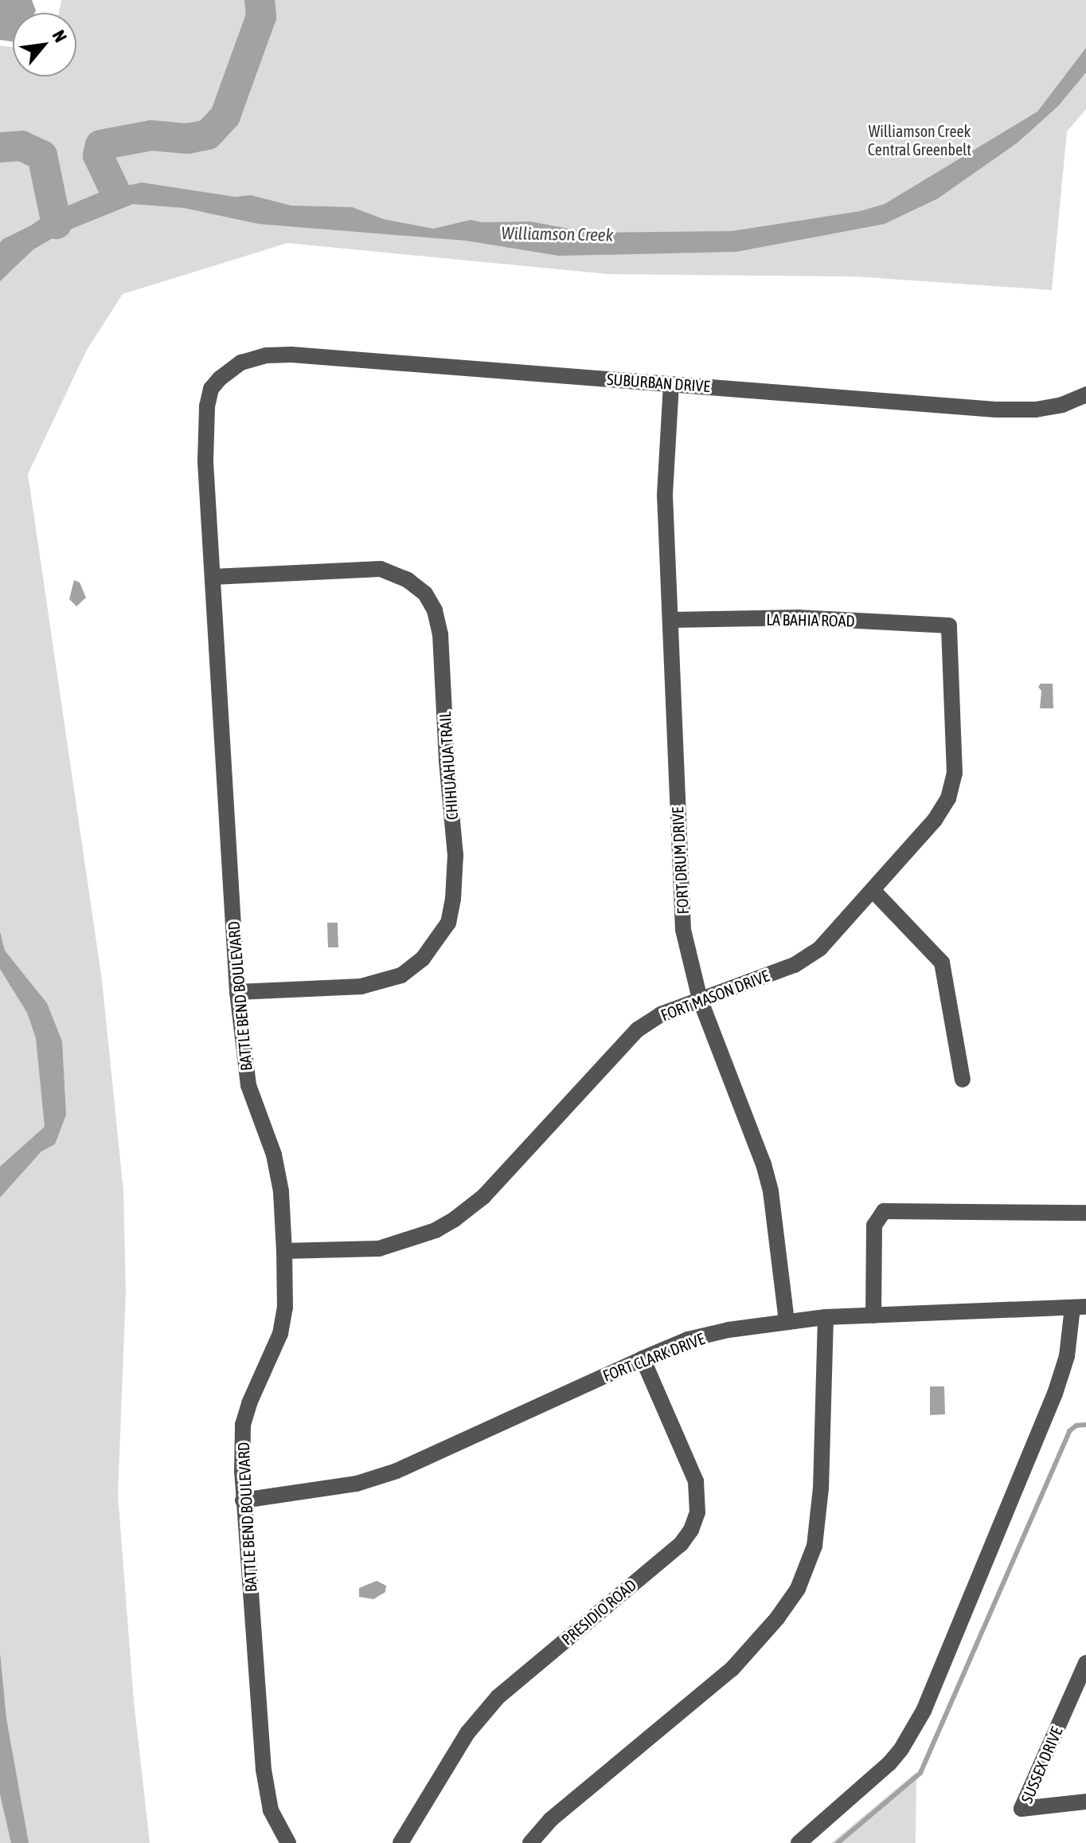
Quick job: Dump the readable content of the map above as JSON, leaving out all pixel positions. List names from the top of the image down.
{
  "streets": {
    "street": [
      "SUBURBAN DRIVE",
      "LA BAHIA ROAD",
      "CHIHUAHUA TRAIL",
      "FORT DRUM DRIVE",
      "FORT MASON DRIVE",
      "BATTLE BEND BOULEVARD",
      "FORT CLARK DRIVE",
      "PRESIDIO ROAD",
      "SUSSEX DRIVE"
    ]
  },
  "crossings": [
    ["SUBURBAN DRIVE", "FORT DRUM DRIVE"],
    ["SUBURBAN DRIVE", "BATTLE BEND BOULEVARD"],
    ["LA BAHIA ROAD", "FORT DRUM DRIVE"],
    ["LA BAHIA ROAD", "FORT MASON DRIVE"],
    ["CHIHUAHUA TRAIL", "BATTLE BEND BOULEVARD"],
    ["FORT DRUM DRIVE", "FORT MASON DRIVE"],
    ["FORT DRUM DRIVE", "FORT CLARK DRIVE"],
    ["FORT MASON DRIVE", "BATTLE BEND BOULEVARD"],
    ["BATTLE BEND BOULEVARD", "FORT CLARK DRIVE"],
    ["FORT CLARK DRIVE", "PRESIDIO ROAD"]
  ],
  "water": ["Williamson Creek"],
  "parks": ["Williamson Creek Central Greenbelt"],
  "north": "top right"
}
